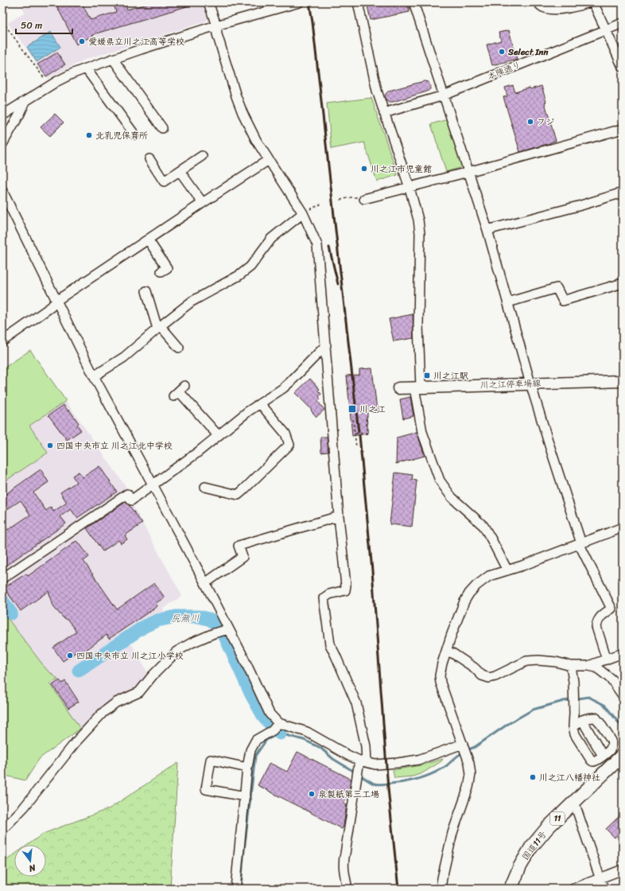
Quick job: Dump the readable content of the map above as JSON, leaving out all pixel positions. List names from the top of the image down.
{
  "streets": {
    "highway": ["11", "国道11号"],
    "main road": ["川之江停車場線"],
    "street": ["本陣通り"]
  },
  "water": ["尻無川"],
  "places": {
    "other": [
      "愛媛県立川之江高等学校",
      "Select Inn",
      "フジ",
      "北乳児保育所",
      "川之江市児童館",
      "四国中央市立 川之江北中学校",
      "四国中央市立 川之江小学校",
      "川之江八幡神社",
      "泉製紙第三工場"
    ],
    "transit": ["川之江駅", "川之江"]
  },
  "scale_bar": "50 m",
  "north": "bottom"
}
